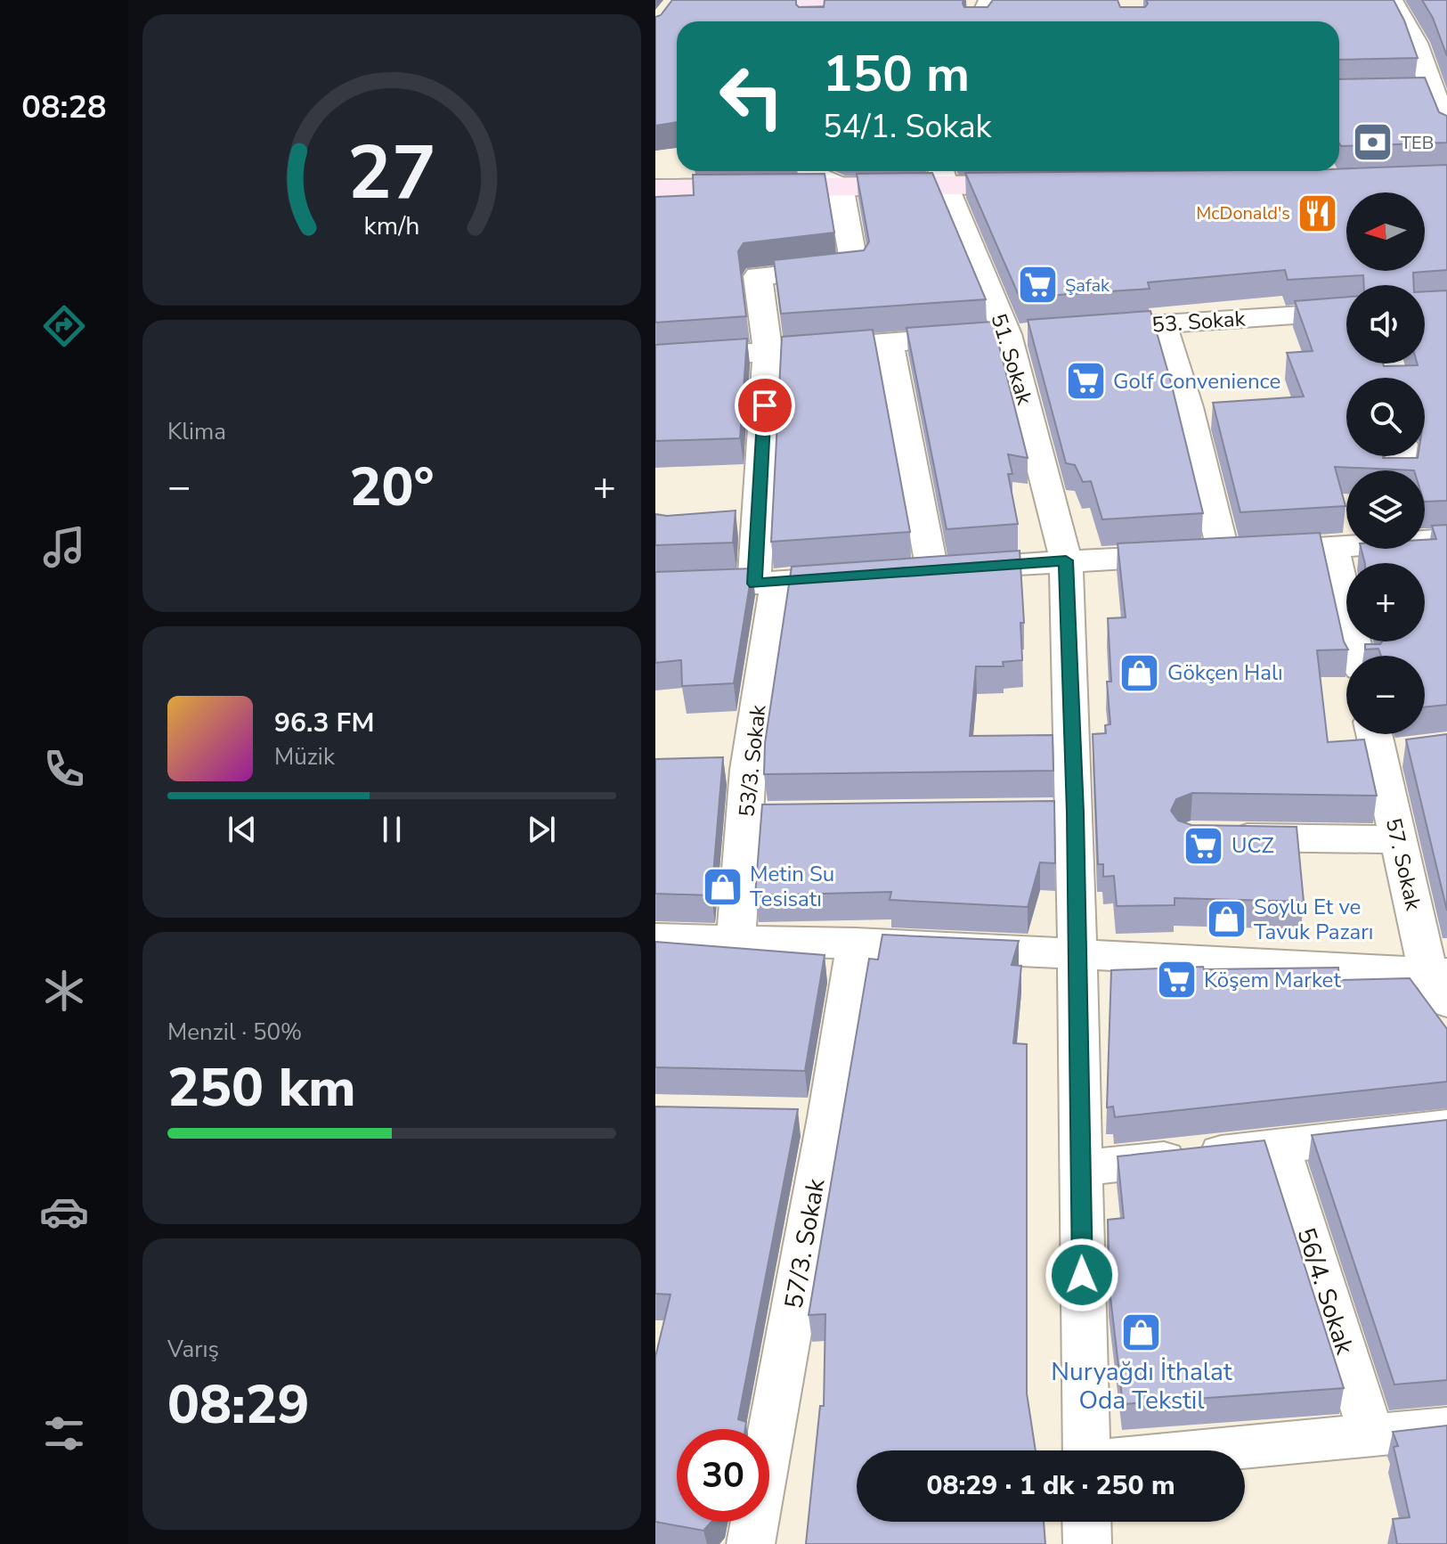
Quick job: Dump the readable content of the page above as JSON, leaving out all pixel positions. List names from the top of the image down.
{
  "streets": {
    "street": [
      "53. Sokak",
      "51. Sokak",
      "53/3. Sokak",
      "57. Sokak",
      "57/3. Sokak",
      "56/4. Sokak"
    ]
  },
  "places": {
    "bank": ["TEB"],
    "restaurant": ["McDonald's"],
    "supermarket": [
      "Şafak",
      "Golf Convenience",
      "UCZ",
      "Köşem Market"
    ],
    "shop": [
      "Gökçen Halı",
      "Metin Su Tesisatı",
      "Soylu Et ve Tavuk Pazarı",
      "Nuryağdı İthalat Oda Tekstil"
    ]
  },
  "north": "left",
  "page": {
    "tabs": "08:28",
    "turn": ["150 m", "54/1. Sokak"],
    "map_buttons": ["+", "−"],
    "tile": [
      "Klima",
      ["Menzil · 50%", "250 km"],
      ["Varış", "08:29"]
    ],
    "heat": ["−", "20°", "+"],
    "song": ["96.3 FM", "Müzik"],
    "limit": "30",
    "trip": "08:29 · 1 dk · 250 m",
    "gauge": ["27", "km/h"]
  }
}
